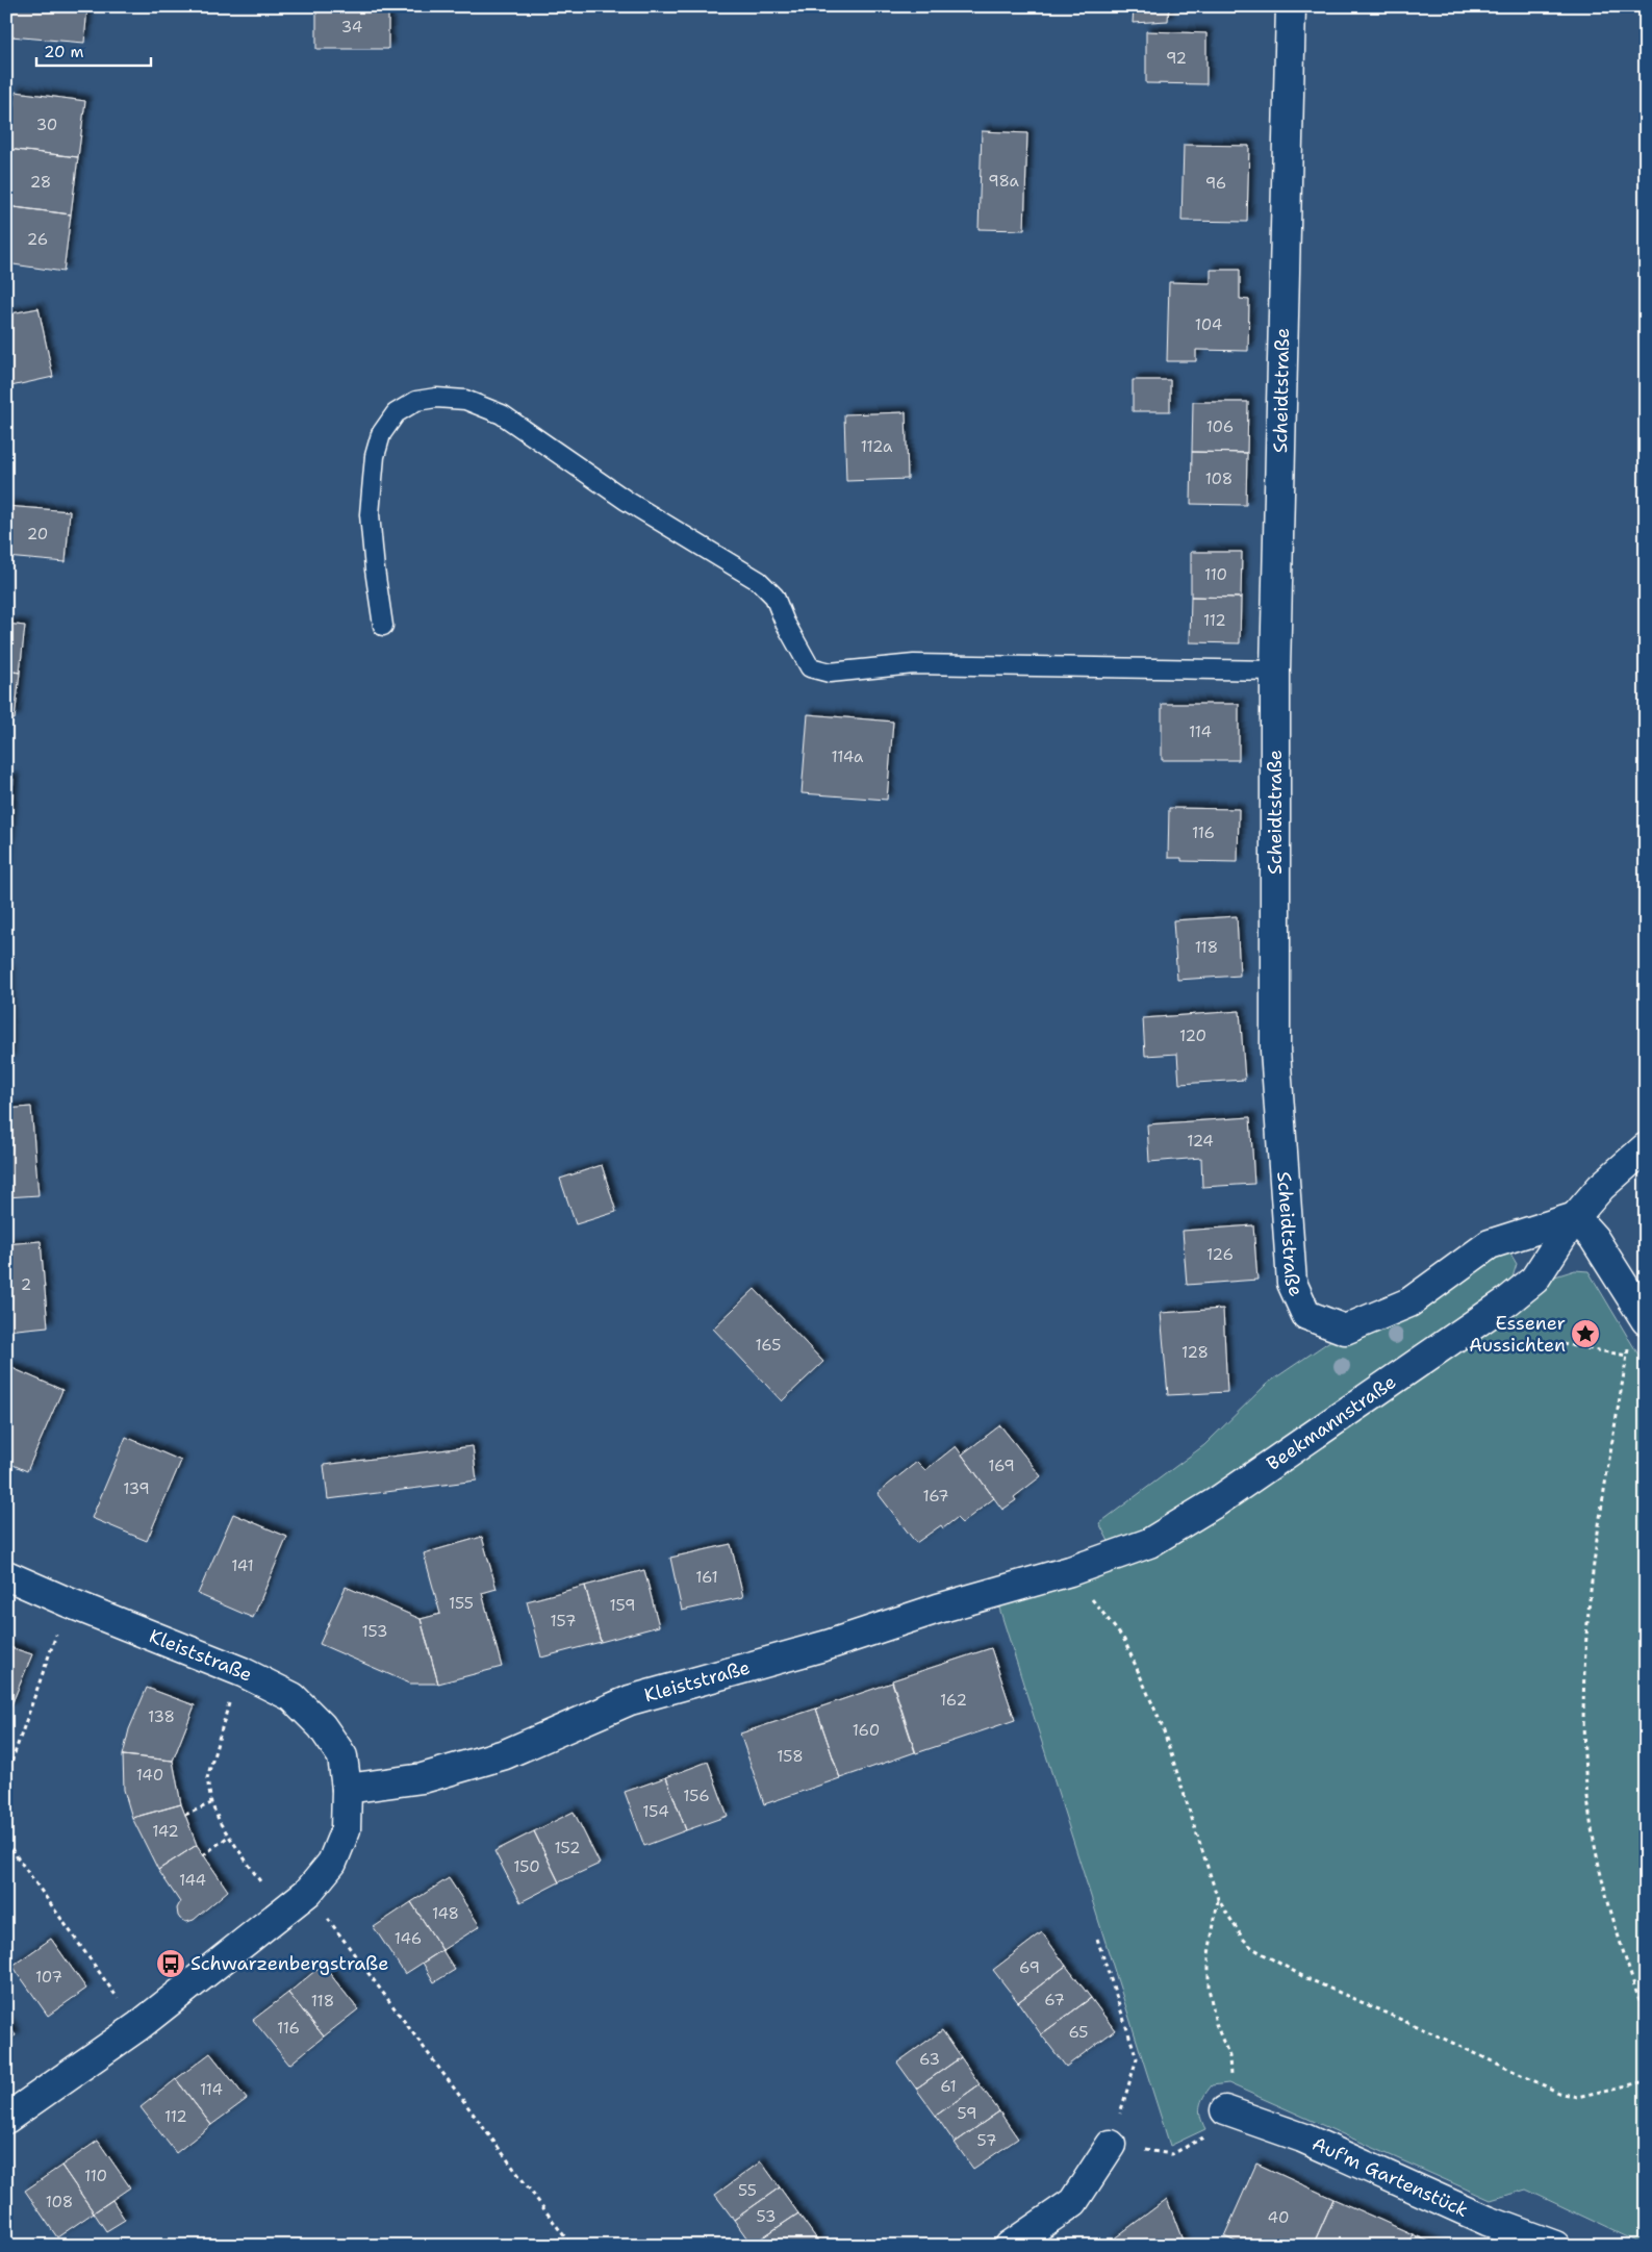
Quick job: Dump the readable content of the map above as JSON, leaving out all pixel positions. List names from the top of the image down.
{
  "streets": {
    "street": [
      "Scheidtstraße",
      "Beekmannstraße",
      "Kleiststraße",
      "Auf'm Gartenstück"
    ]
  },
  "crossings": [
    ["Scheidtstraße", "Beekmannstraße"],
    ["Beekmannstraße", "Kleiststraße"]
  ],
  "places": {
    "place": ["Essener Aussichten"],
    "bus stop": ["Schwarzenbergstraße"]
  },
  "house_numbers": [
    "34",
    "92",
    "30",
    "98a",
    "28",
    "96",
    "26",
    "104",
    "106",
    "112a",
    "108",
    "20",
    "110",
    "112",
    "114",
    "114a",
    "116",
    "118",
    "120",
    "124",
    "126",
    "2",
    "165",
    "128",
    "169",
    "139",
    "167",
    "141",
    "161",
    "155",
    "159",
    "157",
    "153",
    "162",
    "138",
    "160",
    "158",
    "140",
    "156",
    "154",
    "142",
    "152",
    "150",
    "144",
    "148",
    "146",
    "69",
    "107",
    "67",
    "118",
    "116",
    "65",
    "63",
    "61",
    "114",
    "59",
    "112",
    "57",
    "110",
    "55",
    "108",
    "53",
    "40"
  ],
  "scale_bar": "20 m"
}
